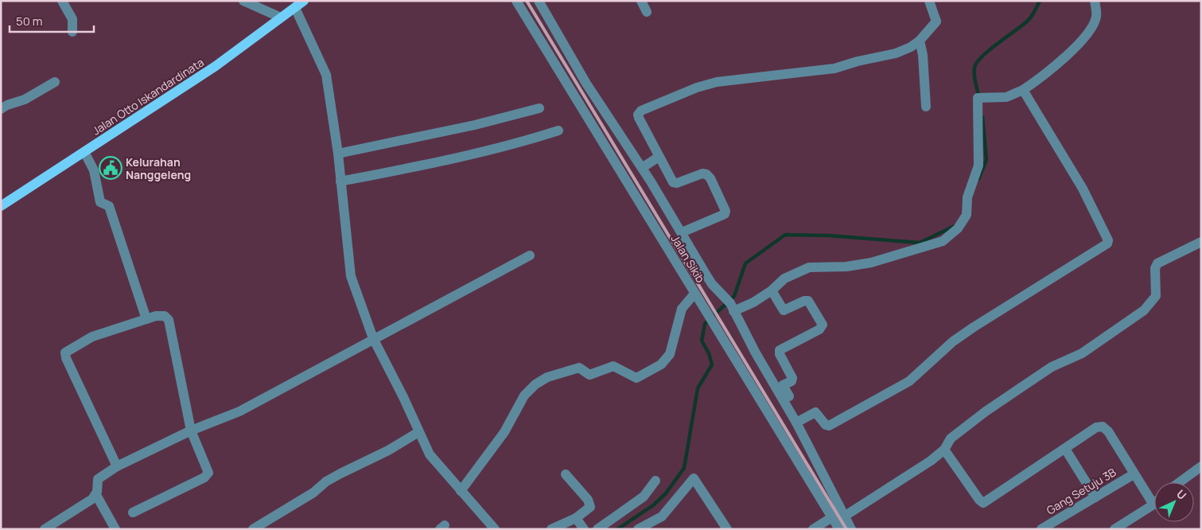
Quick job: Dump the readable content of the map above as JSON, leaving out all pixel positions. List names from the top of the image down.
{
  "streets": {
    "main road": ["Jalan Otto Iskandardinata"],
    "street": ["Jalan Sikib", "Gang Setuju 3B"]
  },
  "places": {
    "public building": ["Kelurahan Nanggeleng"]
  },
  "scale_bar": "50 m",
  "north": "top right"
}
